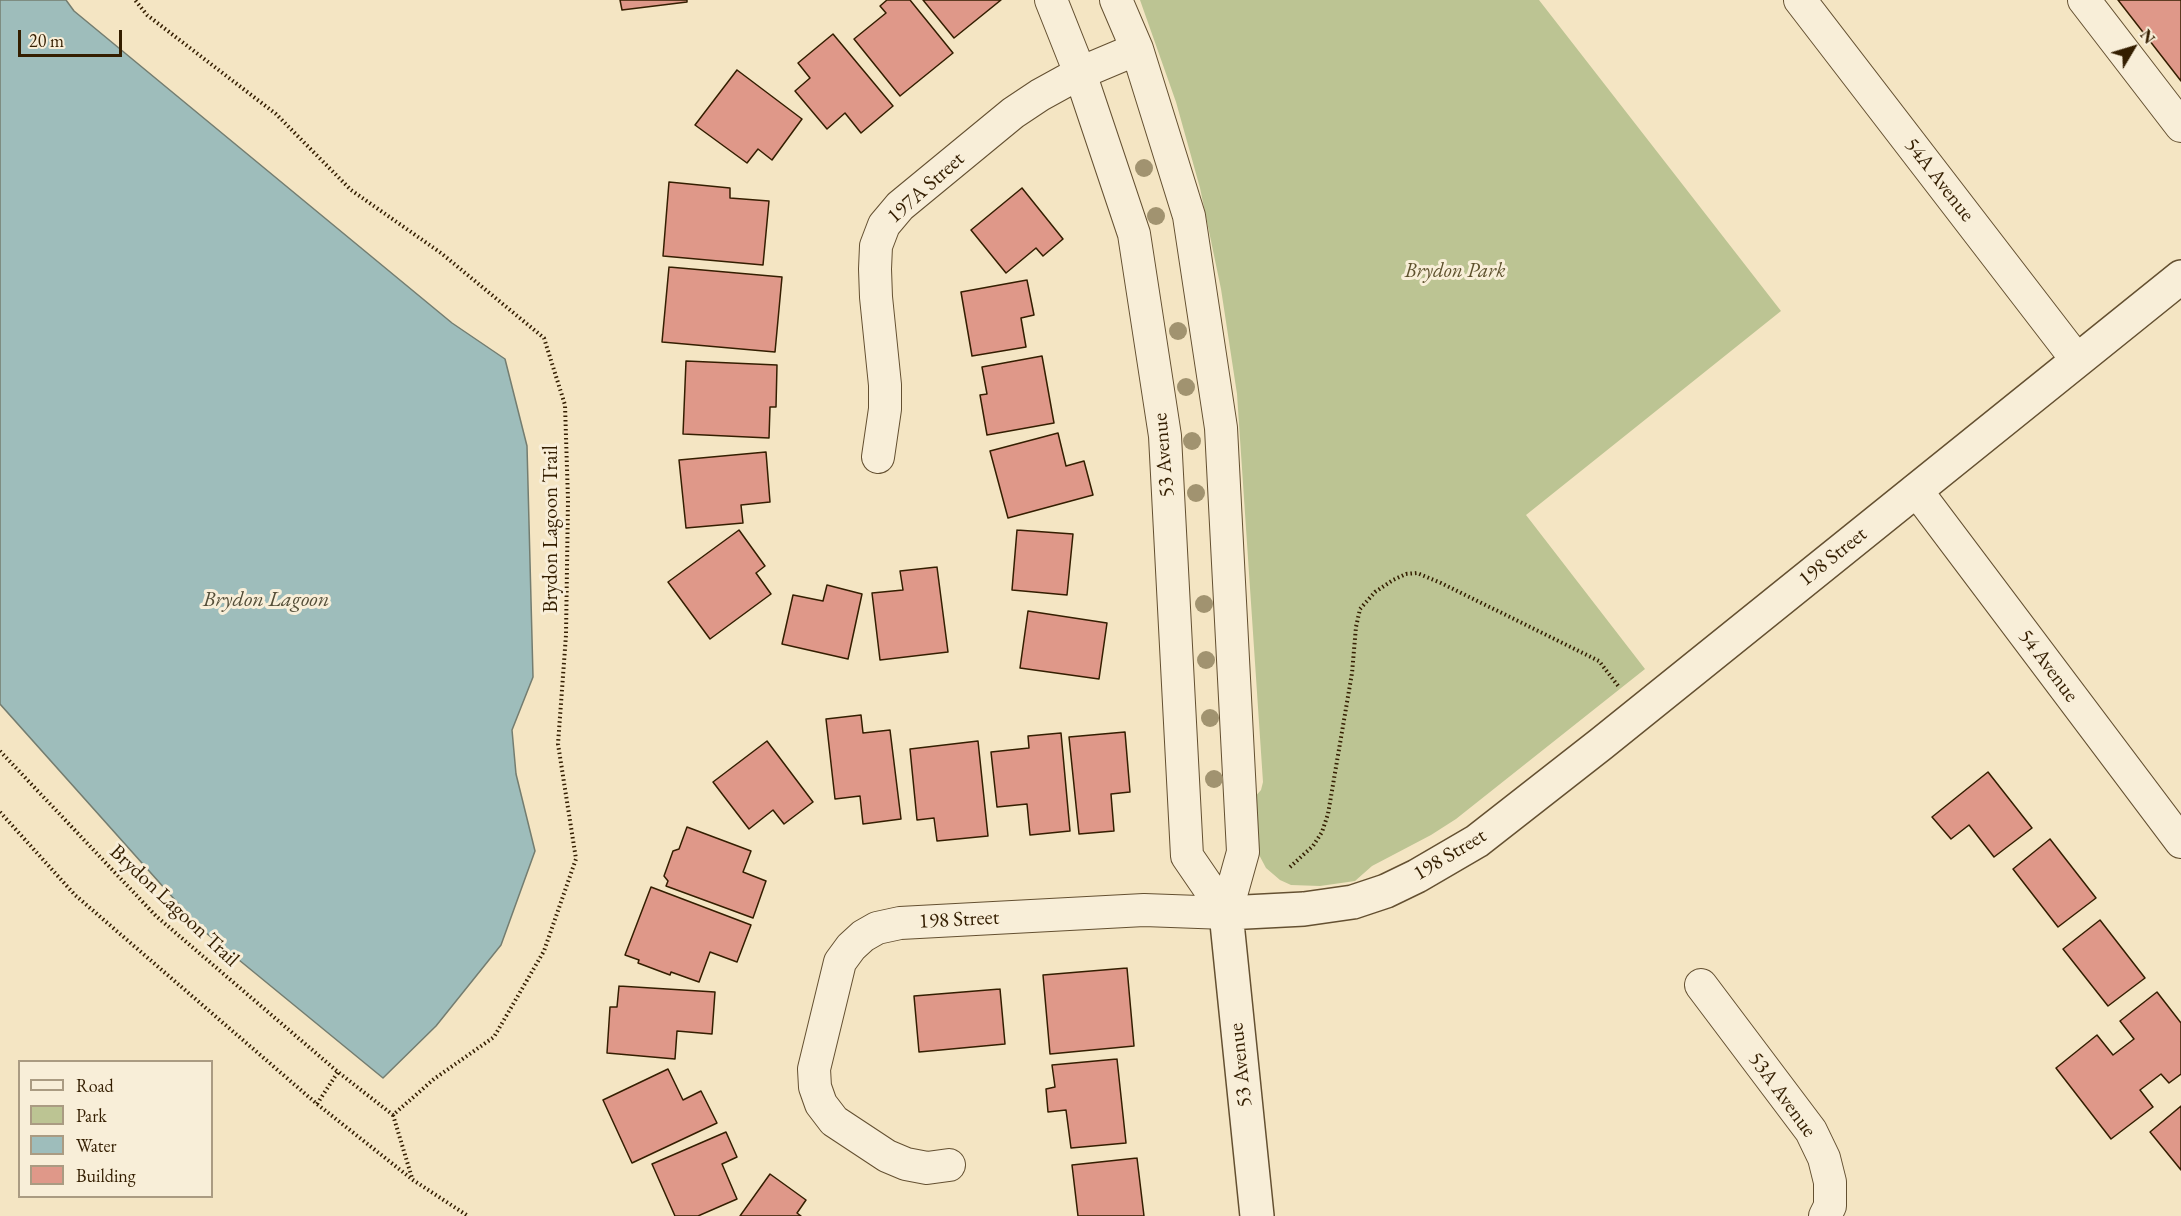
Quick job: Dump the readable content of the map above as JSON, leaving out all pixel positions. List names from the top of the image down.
{
  "streets": {
    "street": [
      "54A Avenue",
      "197A Street",
      "53 Avenue",
      "198 Street",
      "54 Avenue",
      "53A Avenue"
    ],
    "path": ["Brydon Lagoon Trail"]
  },
  "crossings": [
    ["54A Avenue", "198 Street"],
    ["197A Street", "53 Avenue"],
    ["53 Avenue", "198 Street"],
    ["198 Street", "54 Avenue"]
  ],
  "water": ["Brydon Lagoon"],
  "parks": ["Brydon Park"],
  "legend": [
    "Road",
    "Park",
    "Water",
    "Building"
  ],
  "scale_bar": "20 m",
  "north": "top right"
}
